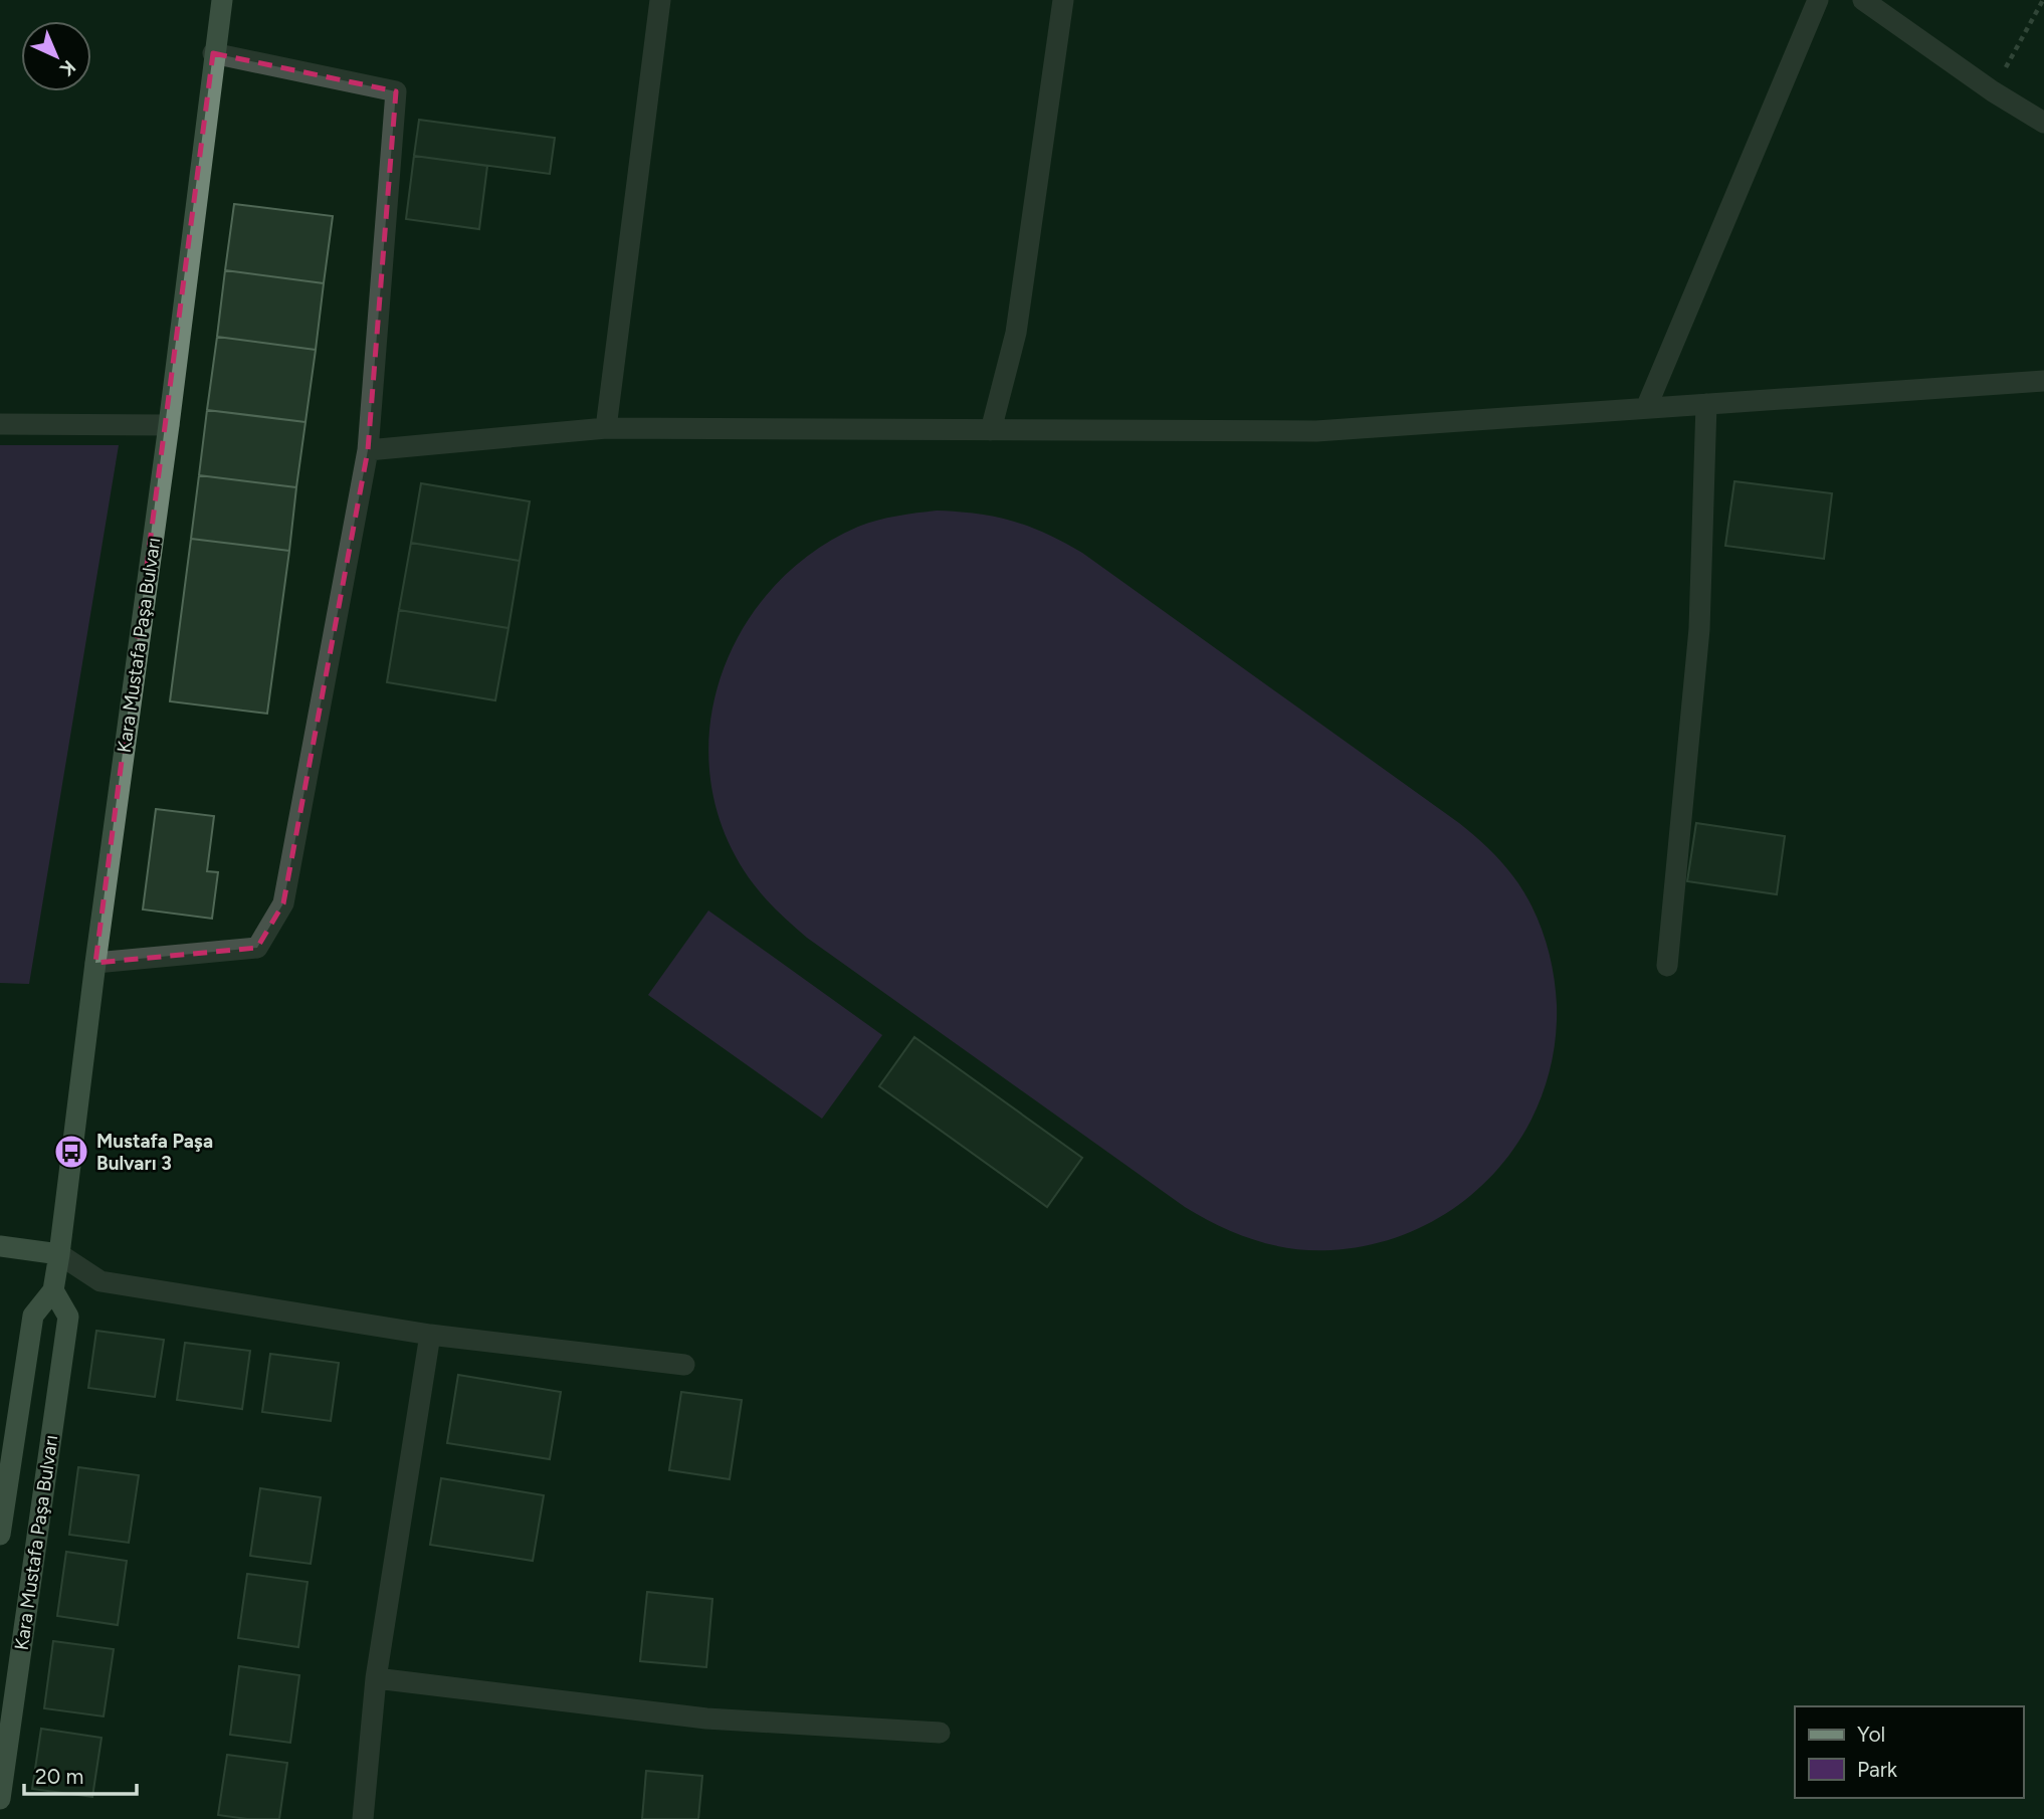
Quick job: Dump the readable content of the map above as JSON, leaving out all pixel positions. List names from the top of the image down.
{
  "streets": {
    "main road": ["Kara Mustafa Paşa Bulvarı"]
  },
  "places": {
    "bus stop": ["Mustafa Paşa Bulvarı 3"]
  },
  "legend": ["Yol", "Park"],
  "scale_bar": "20 m",
  "north": "bottom right"
}
